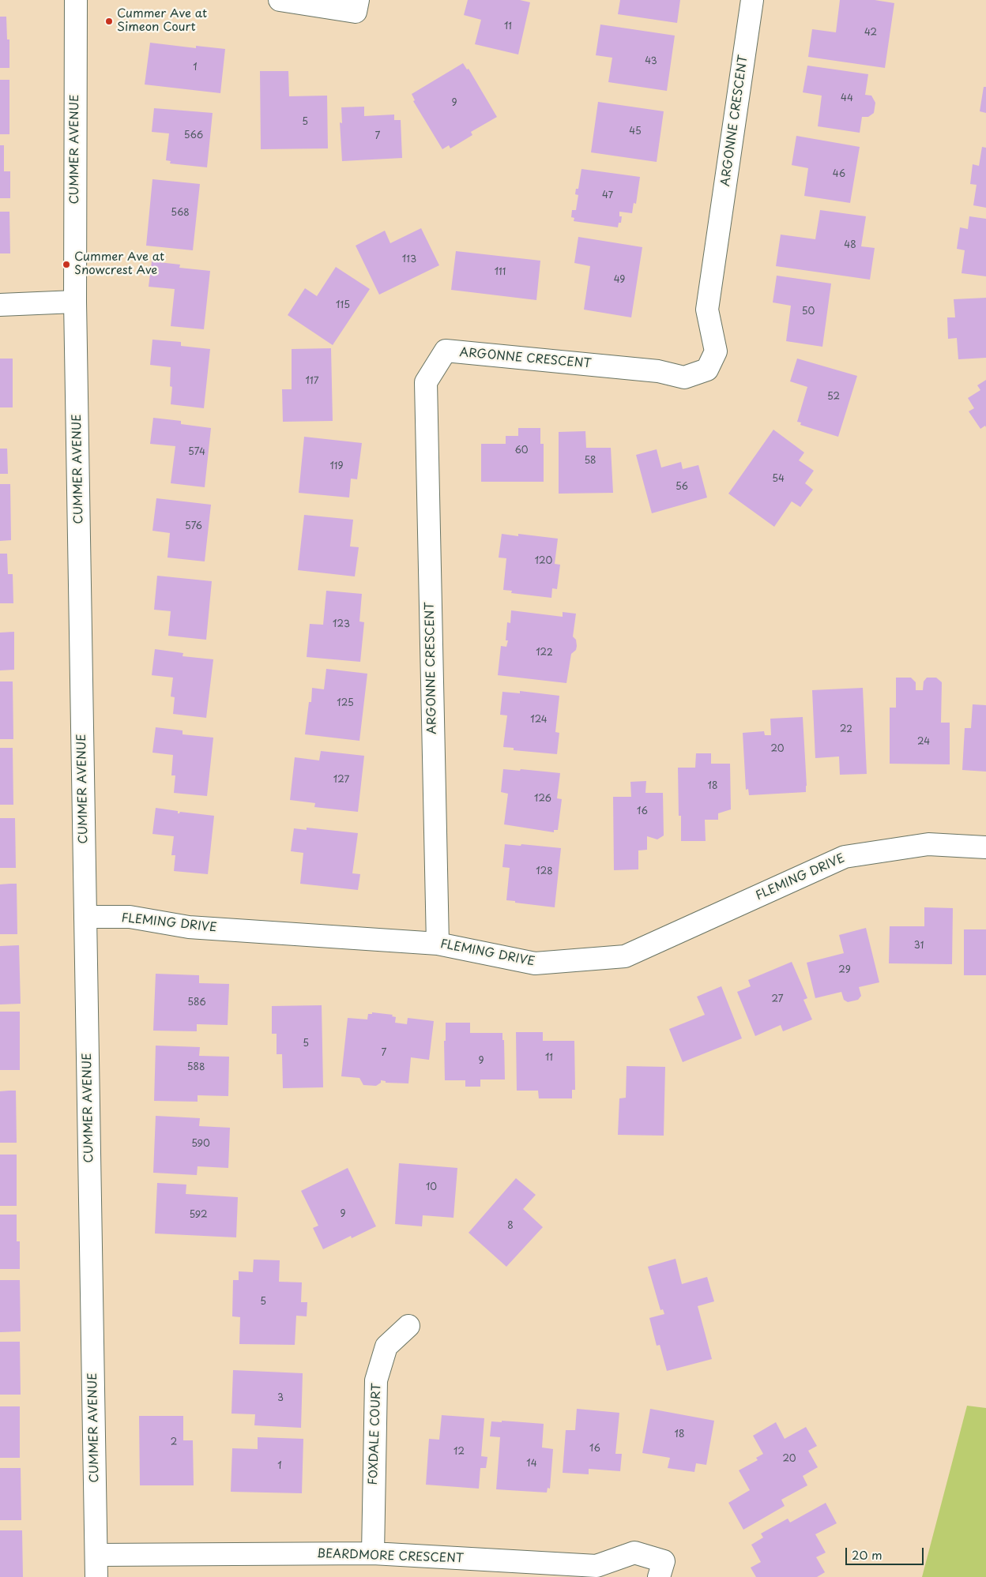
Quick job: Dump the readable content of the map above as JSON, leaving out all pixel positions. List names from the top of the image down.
{
  "streets": {
    "street": [
      "ARGONNE CRESCENT",
      "CUMMER AVENUE",
      "FLEMING DRIVE",
      "FOXDALE COURT",
      "BEARDMORE CRESCENT"
    ]
  },
  "crossings": [
    ["ARGONNE CRESCENT", "FLEMING DRIVE"],
    ["CUMMER AVENUE", "FLEMING DRIVE"],
    ["CUMMER AVENUE", "BEARDMORE CRESCENT"],
    ["FOXDALE COURT", "BEARDMORE CRESCENT"]
  ],
  "places": ["Cummer Ave at Simeon Court", "Cummer Ave at Snowcrest Ave"],
  "house_numbers": [
    "11",
    "42",
    "43",
    "1",
    "44",
    "9",
    "5",
    "45",
    "566",
    "7",
    "46",
    "47",
    "568",
    "48",
    "113",
    "111",
    "49",
    "115",
    "50",
    "117",
    "52",
    "60",
    "574",
    "58",
    "119",
    "54",
    "56",
    "576",
    "120",
    "123",
    "122",
    "125",
    "124",
    "22",
    "24",
    "20",
    "127",
    "18",
    "126",
    "16",
    "128",
    "31",
    "29",
    "27",
    "586",
    "5",
    "7",
    "11",
    "9",
    "588",
    "590",
    "10",
    "9",
    "592",
    "8",
    "5",
    "3",
    "18",
    "2",
    "16",
    "12",
    "20",
    "14",
    "1"
  ],
  "scale_bar": "20 m"
}
